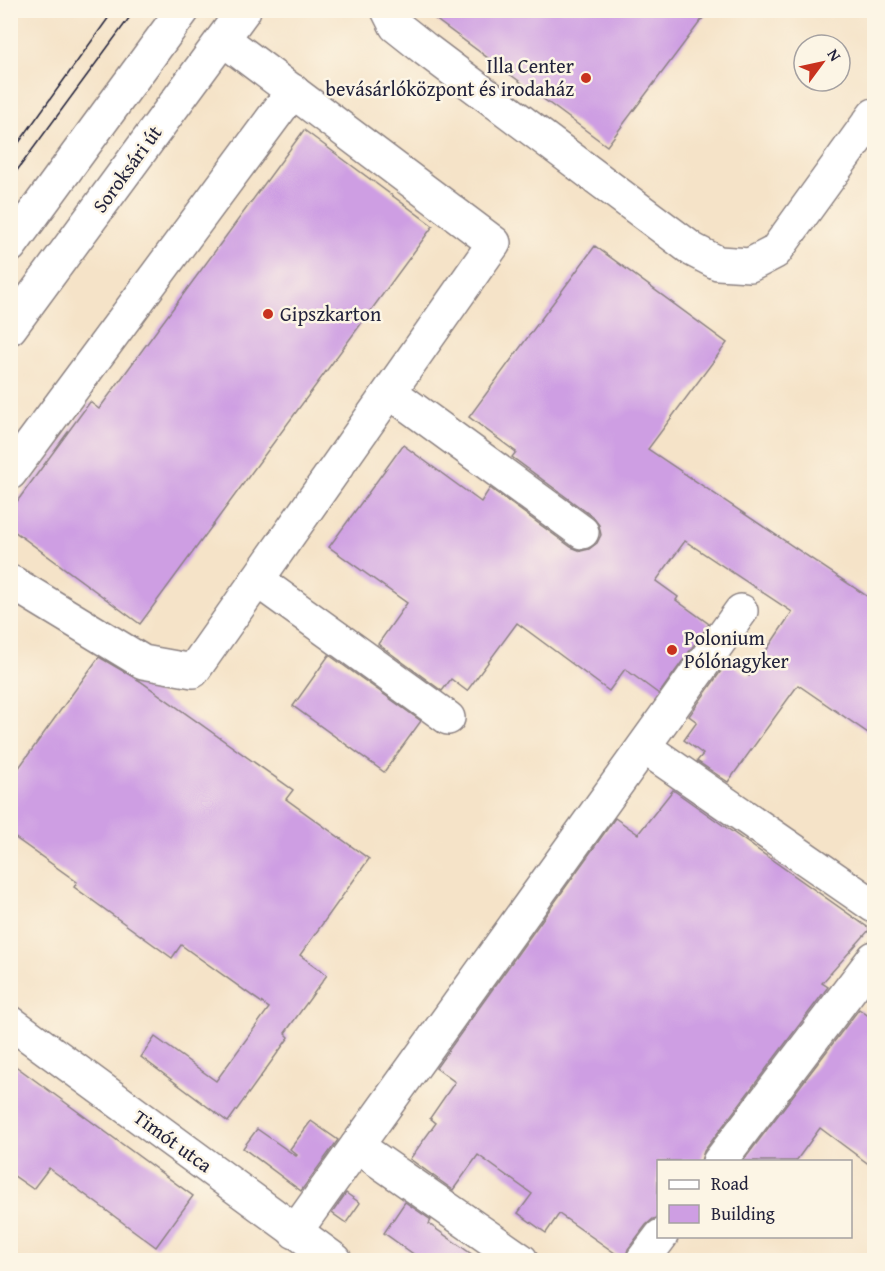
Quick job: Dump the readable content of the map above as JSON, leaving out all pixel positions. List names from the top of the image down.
{
  "streets": {
    "main road": ["Soroksári út", "Timót utca"]
  },
  "places": ["Illa Center bevásárlóközpont és irodaház", "Gipszkarton", "Polonium Pólónagyker"],
  "legend": ["Road", "Building"],
  "north": "top right"
}
